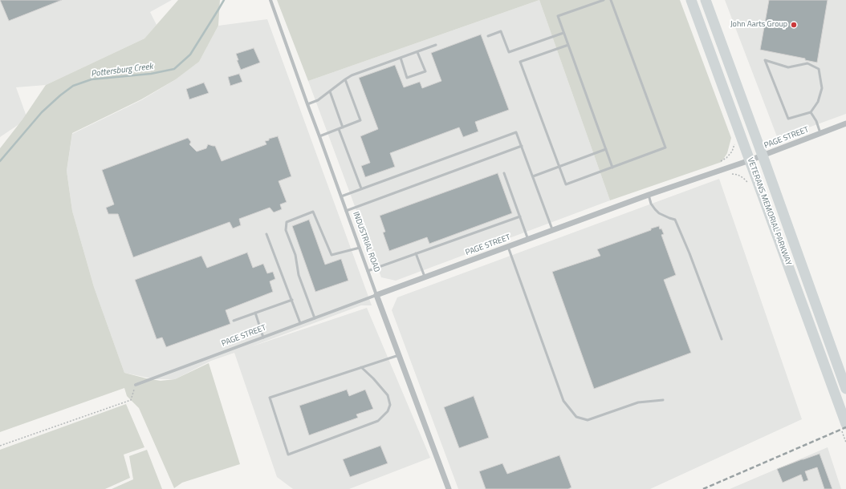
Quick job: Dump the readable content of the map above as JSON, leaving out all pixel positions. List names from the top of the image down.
{
  "streets": {
    "highway": ["VETERANS MEMORIAL PARKWAY"],
    "street": ["PAGE STREET", "INDUSTRIAL ROAD"]
  },
  "crossings": [
    ["PAGE STREET", "VETERANS MEMORIAL PARKWAY"],
    ["PAGE STREET", "INDUSTRIAL ROAD"]
  ],
  "water": ["Pottersburg Creek"],
  "places": ["John Aarts Group"]
}
